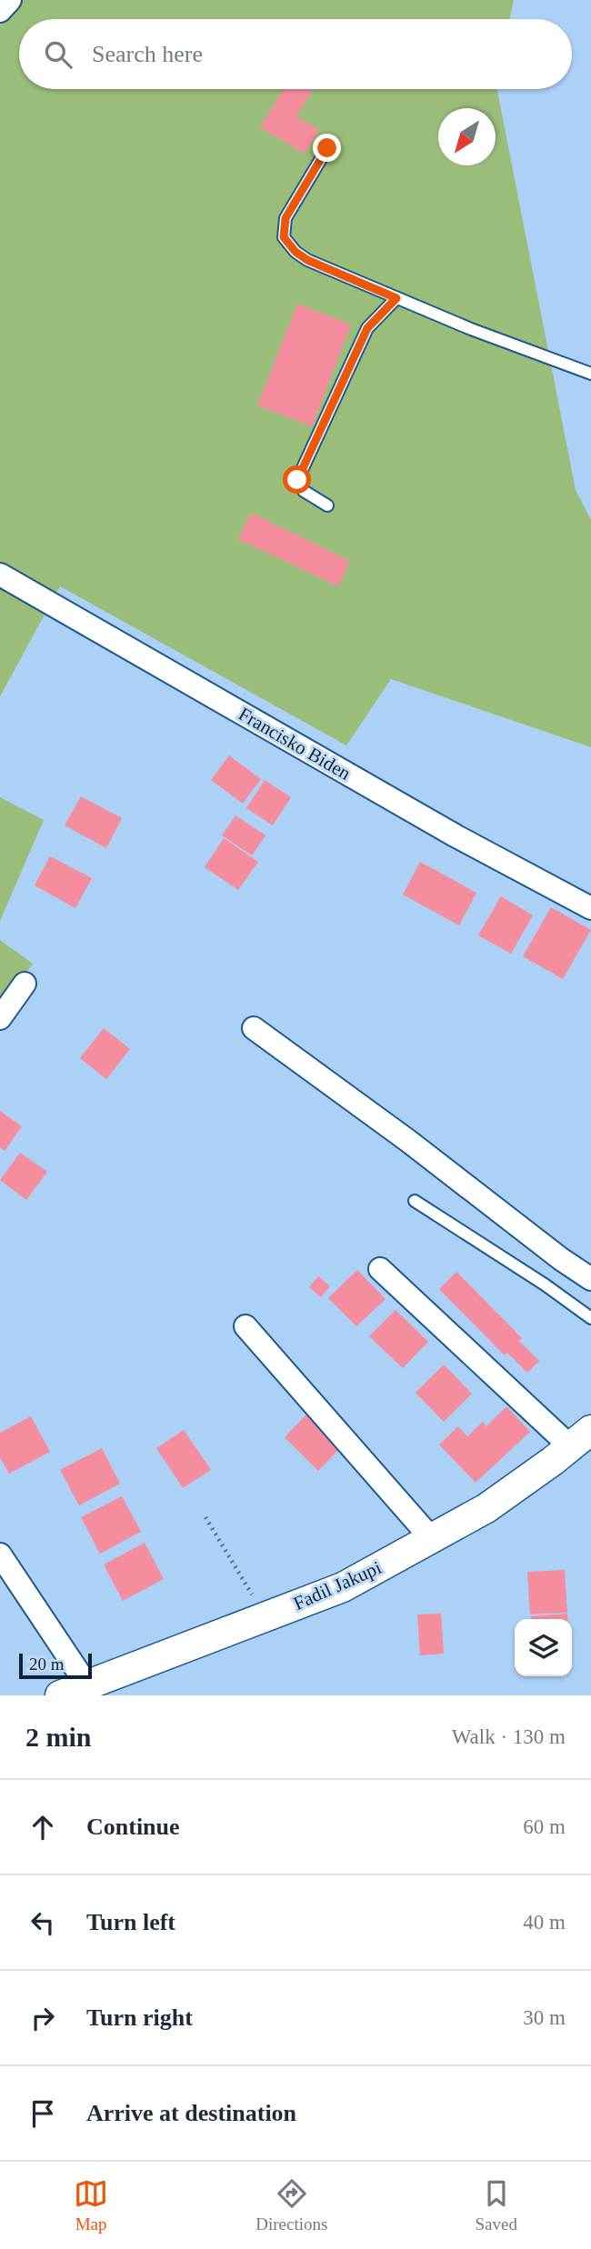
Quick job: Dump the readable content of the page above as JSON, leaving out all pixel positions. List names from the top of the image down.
{
  "streets": {
    "street": ["Francisko Biden", "Fadil Jakupi"]
  },
  "scale_bar": "20 m",
  "north": "bottom left",
  "page": {
    "search": "Search here",
    "scale": "20 m",
    "heading": ["2 min", "Walk · 130 m"],
    "list": [
      ["Continue", "60 m"],
      ["Turn left", "40 m"],
      ["Turn right", "30 m"],
      "Arrive at destination"
    ],
    "nav": ["Map", "Directions", "Saved"]
  }
}
